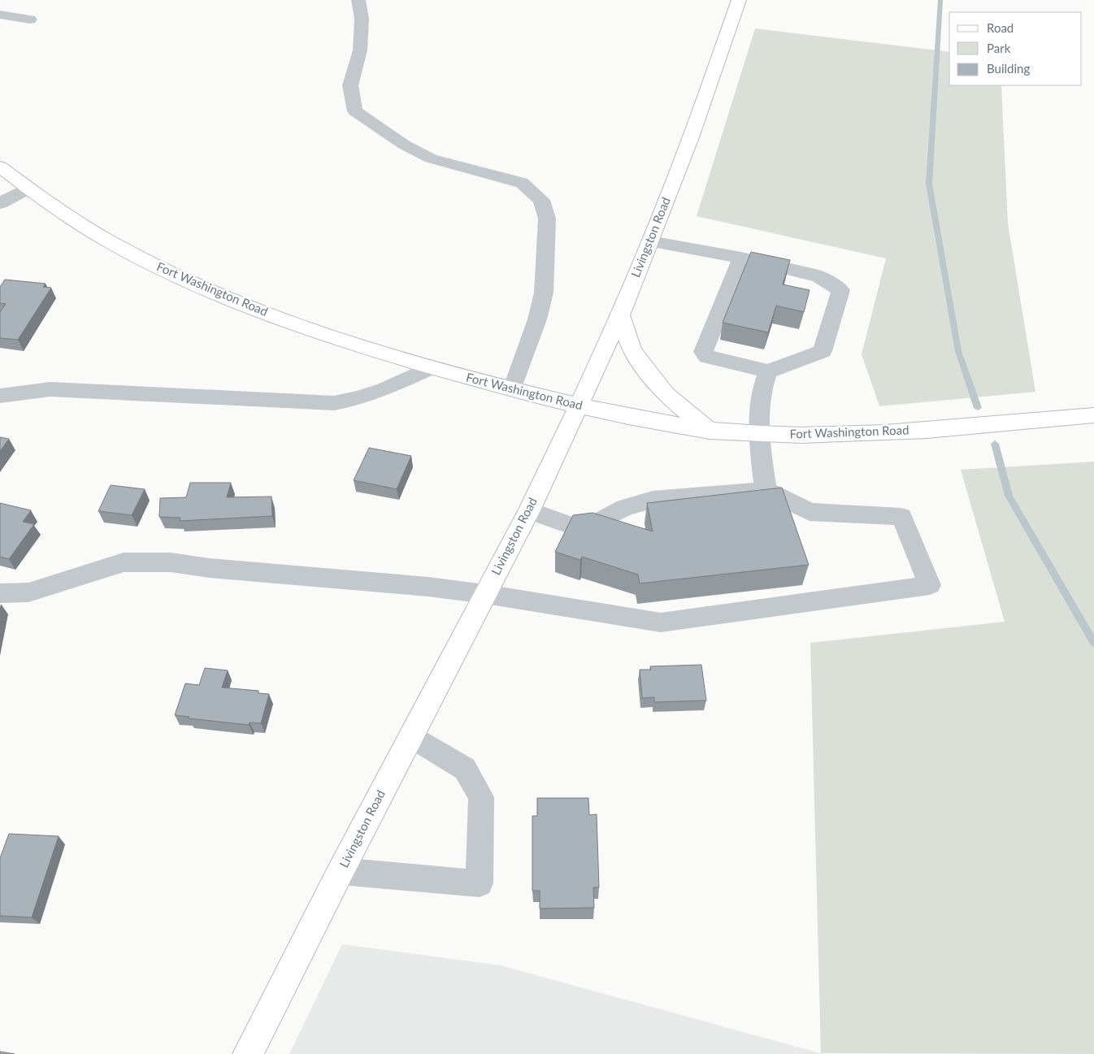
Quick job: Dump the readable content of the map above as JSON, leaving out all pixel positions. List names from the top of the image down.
{
  "streets": {
    "main road": ["Livingston Road", "Fort Washington Road"]
  },
  "crossings": [
    ["Livingston Road", "Fort Washington Road"]
  ],
  "legend": ["Road", "Park", "Building"]
}
